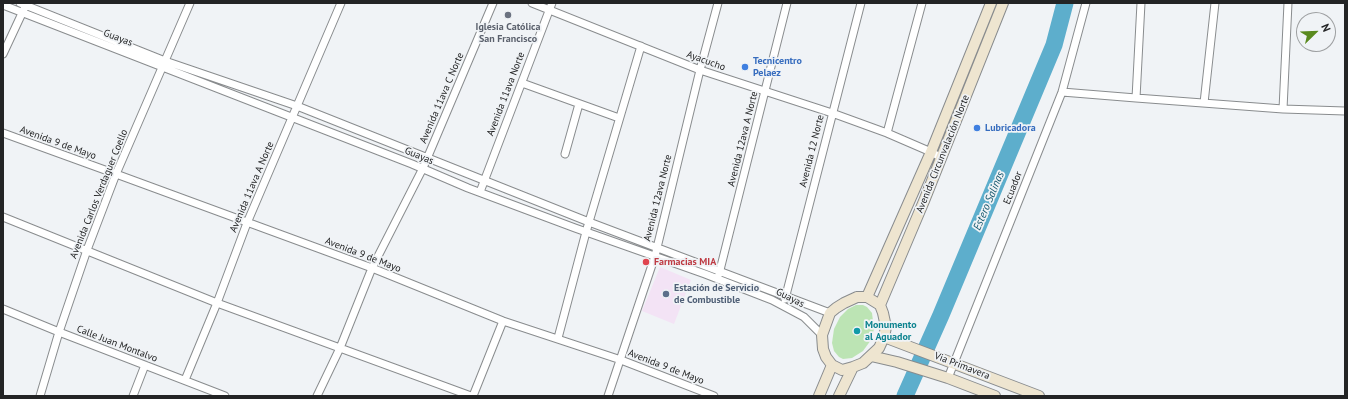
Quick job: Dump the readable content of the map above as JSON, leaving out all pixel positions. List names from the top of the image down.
{
  "streets": {
    "main road": ["Avenida Circunvalación Norte", "Via Primavera"],
    "street": [
      "Guayas",
      "Ayacucho",
      "Avenida 11ava Norte",
      "Avenida 11ava C Norte",
      "Avenida 12ava A Norte",
      "Avenida 9 de Mayo",
      "Avenida 12 Norte",
      "Avenida 11ava A Norte",
      "Ecuador",
      "Avenida Carlos Verdaguer Coello",
      "Avenida 12ava Norte",
      "Calle Juan Montalvo"
    ]
  },
  "crossings": [
    ["Guayas", "Avenida 11ava Norte"],
    ["Guayas", "Avenida 11ava C Norte"],
    ["Guayas", "Avenida 12ava A Norte"],
    ["Guayas", "Avenida 12 Norte"],
    ["Guayas", "Avenida Circunvalación Norte"],
    ["Guayas", "Avenida 11ava A Norte"],
    ["Guayas", "Avenida Carlos Verdaguer Coello"],
    ["Guayas", "Avenida 12ava Norte"],
    ["Guayas", "Via Primavera"],
    ["Ayacucho", "Avenida 11ava Norte"],
    ["Ayacucho", "Avenida 12ava A Norte"],
    ["Ayacucho", "Avenida 12 Norte"],
    ["Ayacucho", "Avenida Circunvalación Norte"],
    ["Ayacucho", "Avenida 12ava Norte"],
    ["Avenida 11ava C Norte", "Avenida 9 de Mayo"],
    ["Avenida 9 de Mayo", "Avenida 11ava A Norte"],
    ["Avenida 9 de Mayo", "Avenida Carlos Verdaguer Coello"],
    ["Avenida 9 de Mayo", "Avenida 12ava Norte"],
    ["Avenida Circunvalación Norte", "Via Primavera"],
    ["Avenida 11ava A Norte", "Calle Juan Montalvo"],
    ["Ecuador", "Via Primavera"],
    ["Avenida Carlos Verdaguer Coello", "Calle Juan Montalvo"]
  ],
  "water": ["Estero Salinas"],
  "places": [
    "Iglesia Católica San Francisco",
    "Tecnicentro Pelaez",
    "Lubricadora",
    "Farmacias MIA",
    "Estación de Servicio de Combustible",
    "Monumento al Aguador"
  ],
  "north": "top right"
}
